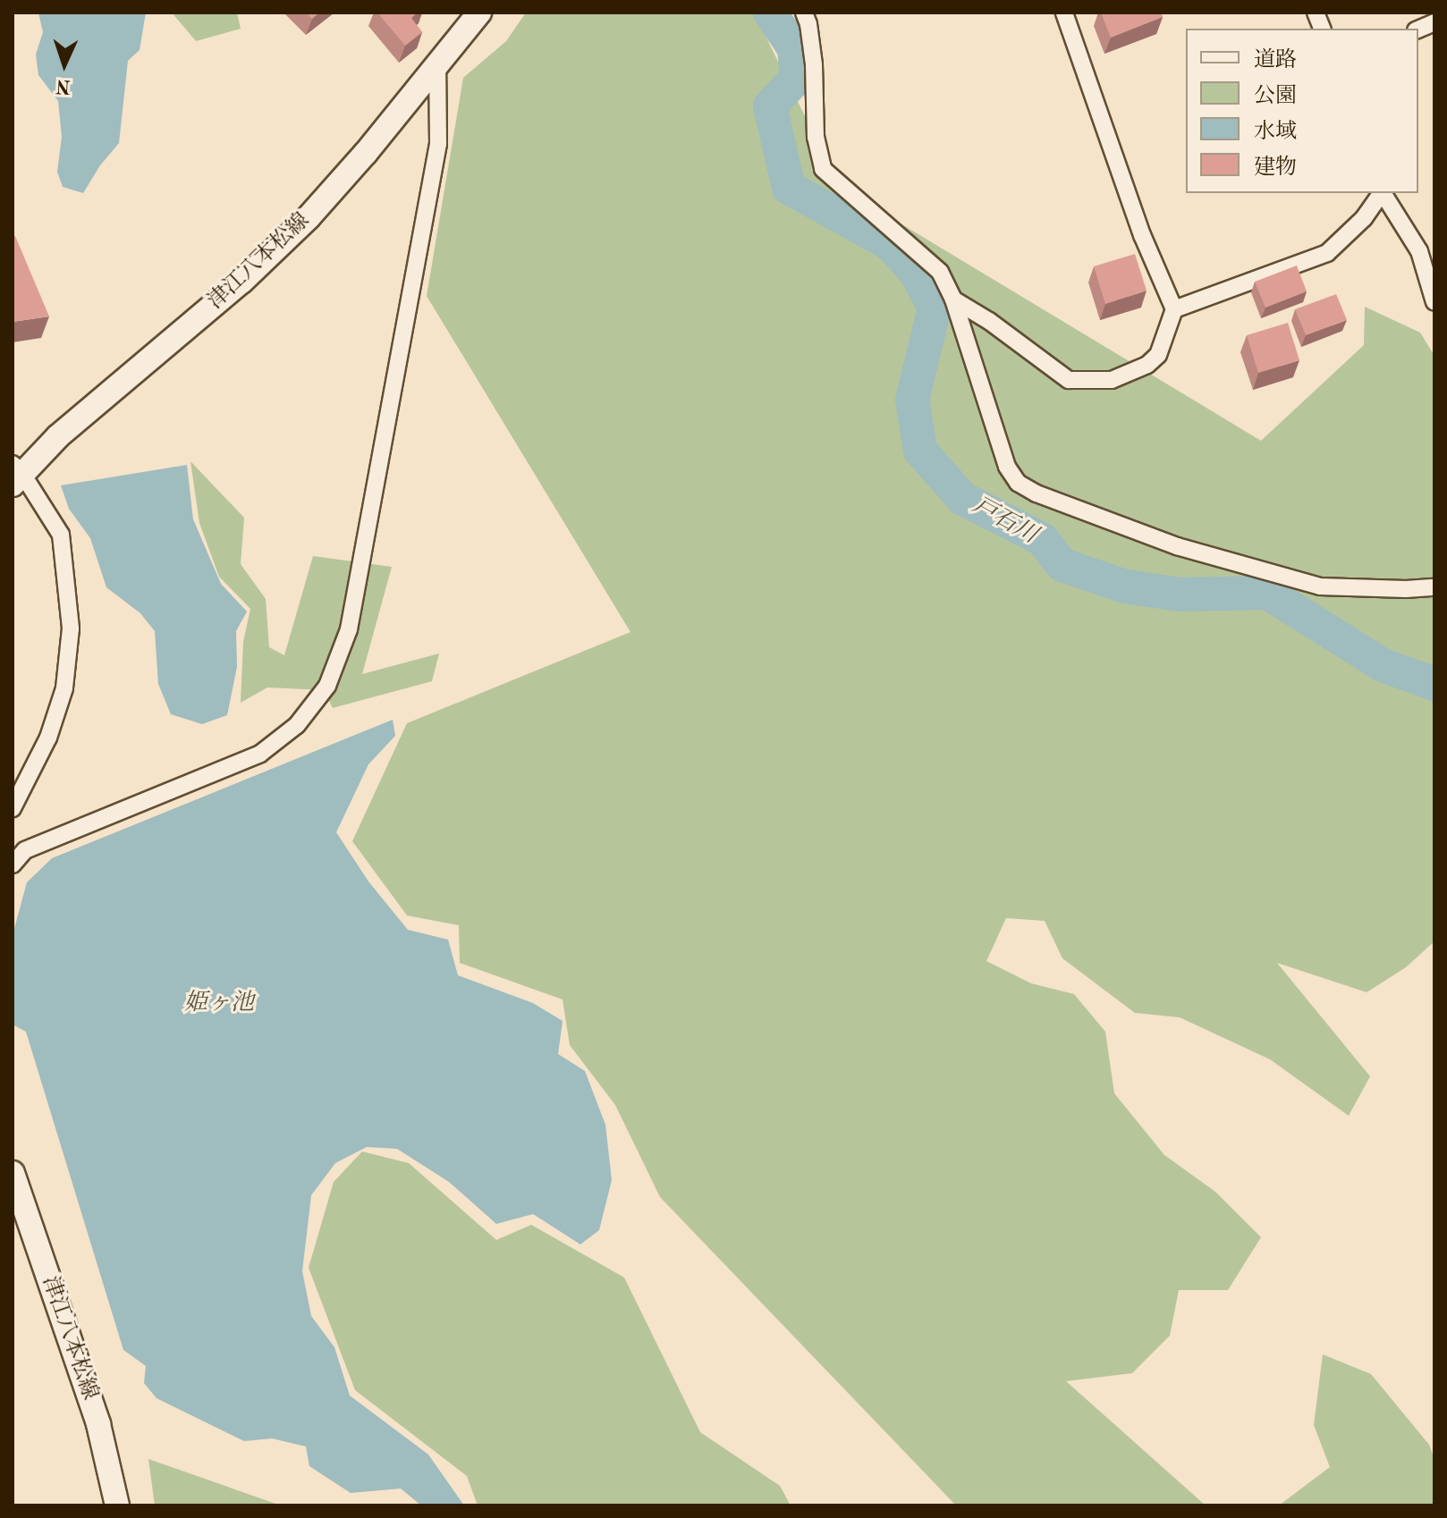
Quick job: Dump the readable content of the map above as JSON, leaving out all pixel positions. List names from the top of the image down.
{
  "streets": {
    "main road": ["津江八本松線"]
  },
  "water": ["戸石川", "姫ヶ池"],
  "legend": [
    "道路",
    "公園",
    "水域",
    "建物"
  ],
  "north": "bottom"
}
